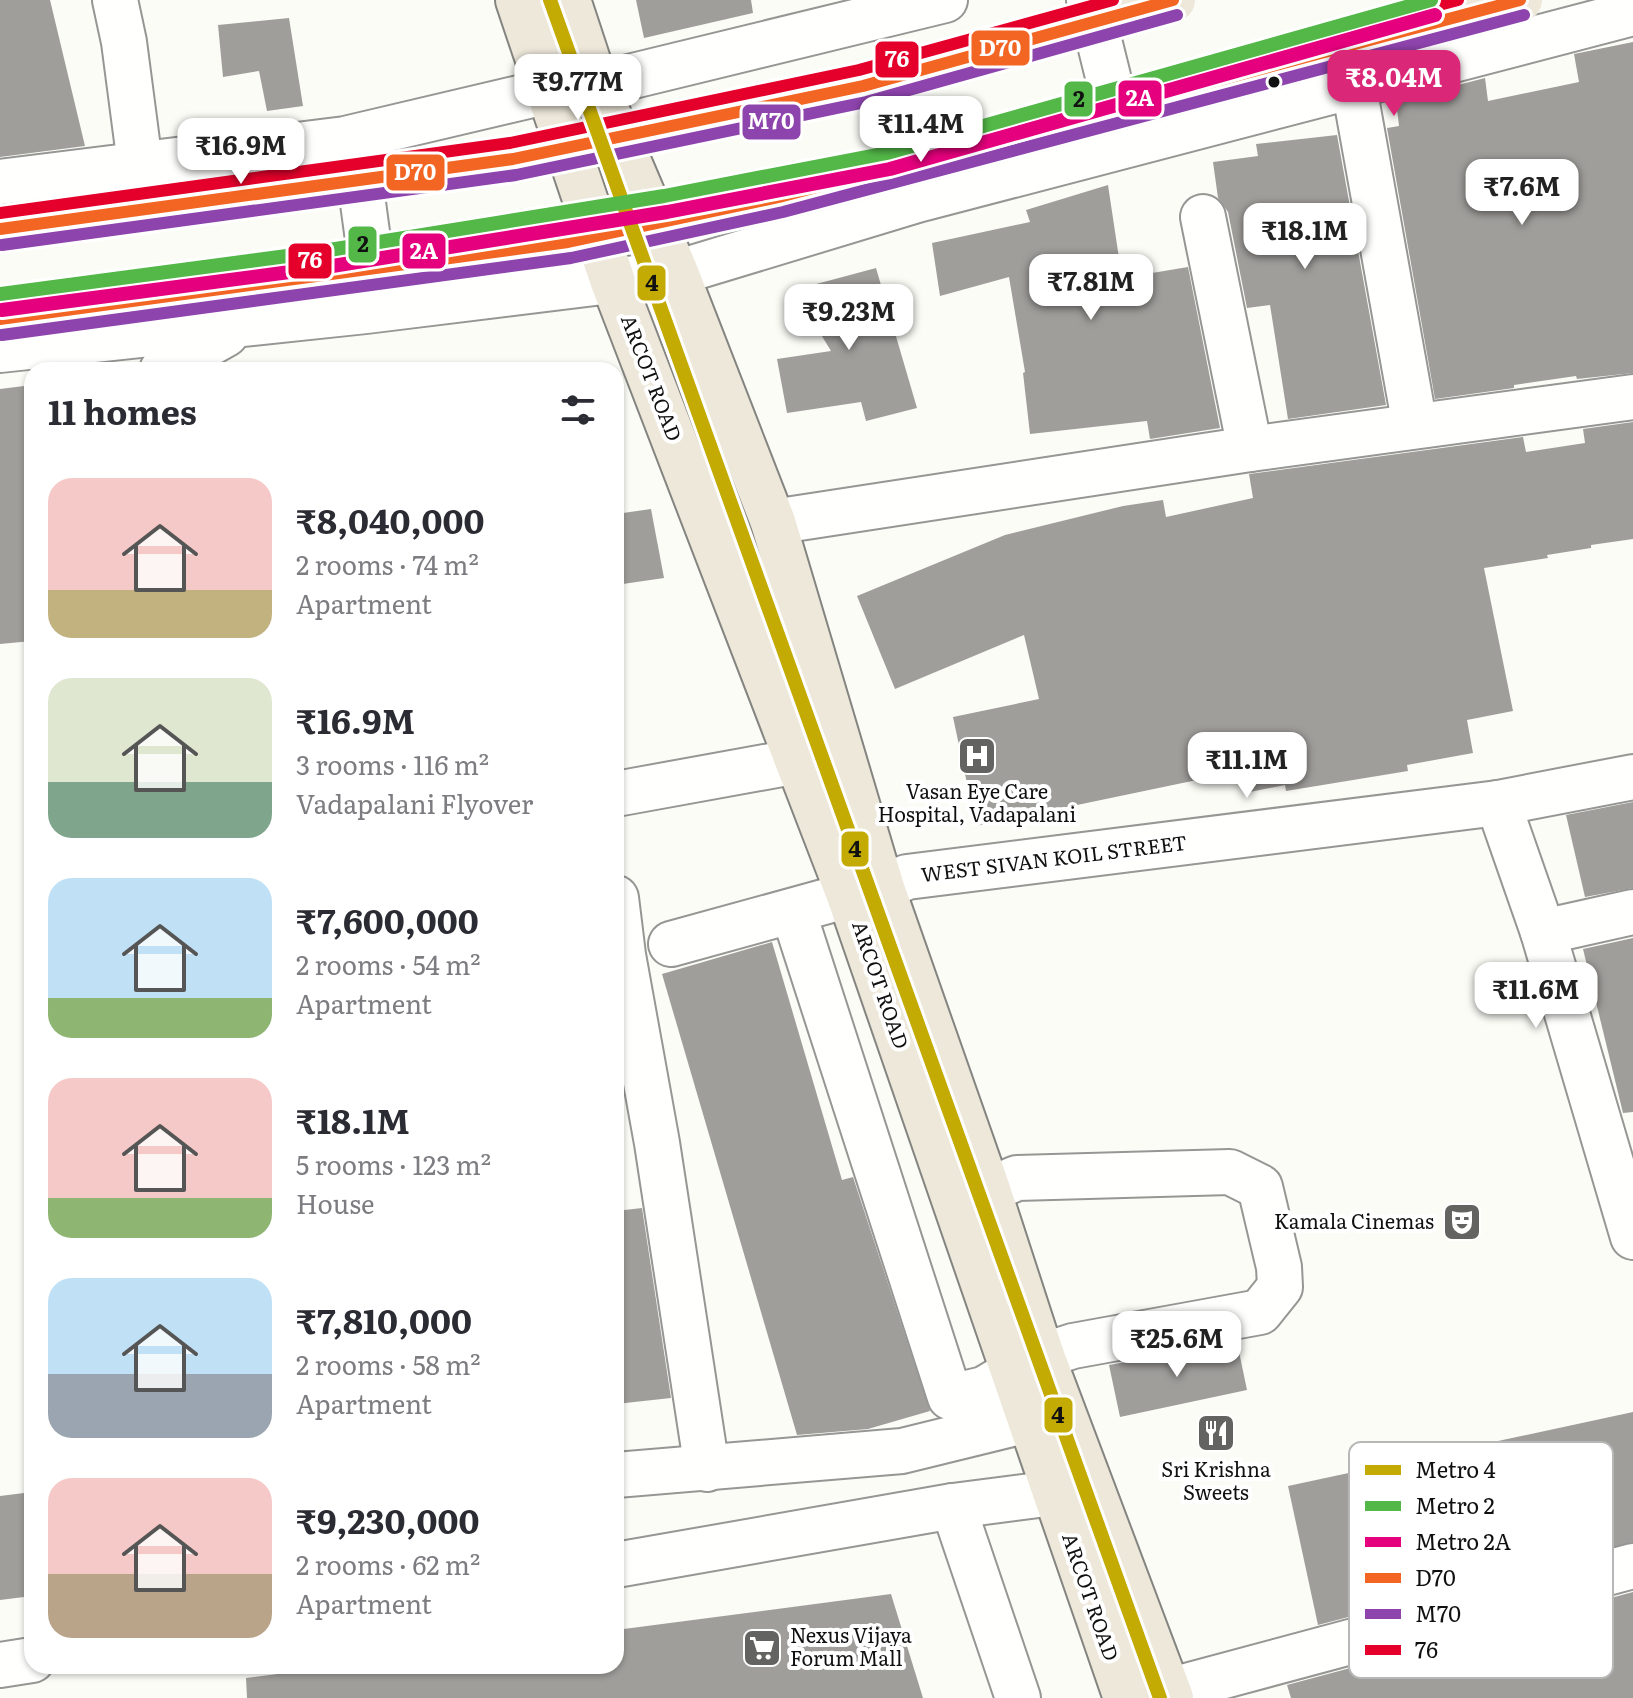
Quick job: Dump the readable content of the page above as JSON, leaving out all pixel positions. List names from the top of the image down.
{
  "streets": {
    "main road": ["ARCOT ROAD"],
    "street": ["WEST SIVAN KOIL STREET"]
  },
  "crossings": [
    ["ARCOT ROAD", "WEST SIVAN KOIL STREET"]
  ],
  "places": {
    "hospital": ["Vasan Eye Care Hospital, Vadapalani"],
    "theatre": ["Kamala Cinemas"],
    "restaurant": ["Sri Krishna Sweets"],
    "supermarket": ["Nexus Vijaya Forum Mall"]
  },
  "lines": [
    "metro line 4",
    "metro line 2",
    "transit line D70",
    "transit line 76",
    "metro line 2A",
    "transit line M70"
  ],
  "legend": [
    "Metro 4",
    "Metro 2",
    "Metro 2A",
    "D70",
    "M70",
    "76"
  ],
  "page": {
    "price": [
      "₹8.04M",
      "₹9.77M",
      "₹11.4M",
      "₹16.9M",
      "₹7.6M",
      "₹18.1M",
      "₹7.81M",
      "₹9.23M",
      "₹11.1M",
      "₹11.6M",
      "₹25.6M"
    ],
    "heading": "11 homes",
    "list": [
      {
        "name": "₹8,040,000",
        "note": "2 rooms · 74 m² · Apartment"
      },
      {
        "name": "₹16.9M",
        "note": "3 rooms · 116 m² · Vadapalani Flyover"
      },
      {
        "name": "₹7,600,000",
        "note": "2 rooms · 54 m² · Apartment"
      },
      {
        "name": "₹18.1M",
        "note": "5 rooms · 123 m² · House"
      },
      {
        "name": "₹7,810,000",
        "note": "2 rooms · 58 m² · Apartment"
      },
      {
        "name": "₹9,230,000",
        "note": "2 rooms · 62 m² · Apartment"
      }
    ]
  }
}
